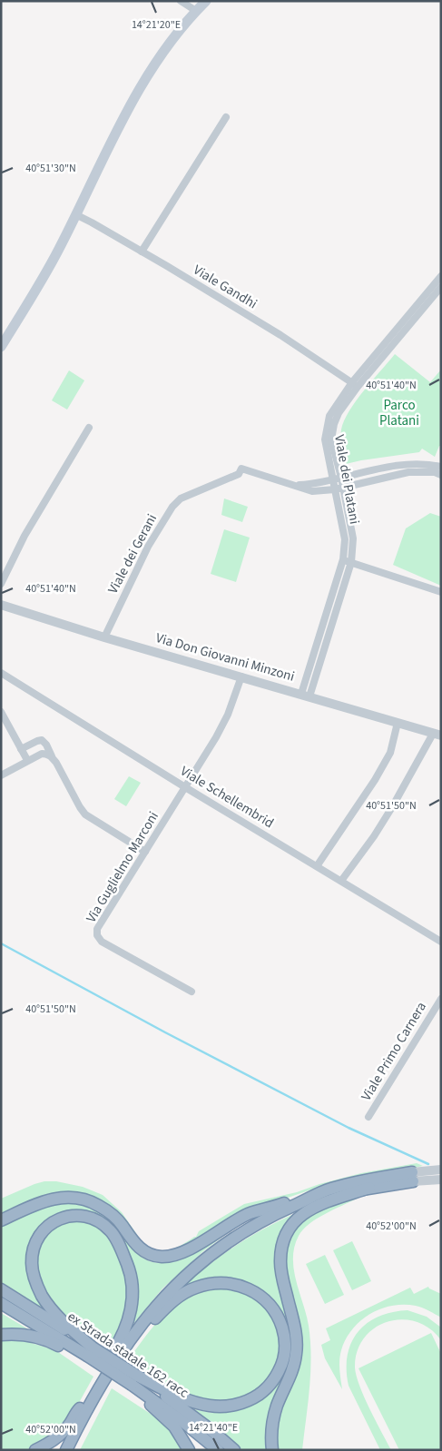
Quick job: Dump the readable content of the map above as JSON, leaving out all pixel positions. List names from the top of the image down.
{
  "streets": {
    "highway": ["ex Strada statale 162 racc"],
    "street": [
      "Viale Gandhi",
      "Viale dei Platani",
      "Viale dei Gerani",
      "Via Don Giovanni Minzoni",
      "Viale Schellembrid",
      "Via Guglielmo Marconi",
      "Viale Primo Carnera"
    ]
  },
  "crossings": [
    ["Viale Gandhi", "Viale dei Platani"],
    ["Viale dei Platani", "Viale dei Gerani"],
    ["Viale dei Platani", "Via Don Giovanni Minzoni"],
    ["Viale dei Gerani", "Via Don Giovanni Minzoni"],
    ["Via Don Giovanni Minzoni", "Via Guglielmo Marconi"],
    ["Viale Schellembrid", "Via Guglielmo Marconi"]
  ],
  "parks": ["Parco Platani"],
  "coordinates": [
    "14°21'20\"E",
    "40°51'30\"N",
    "40°51'40\"N",
    "40°51'50\"N",
    "40°52'00\"N",
    "14°21'40\"E"
  ]
}
